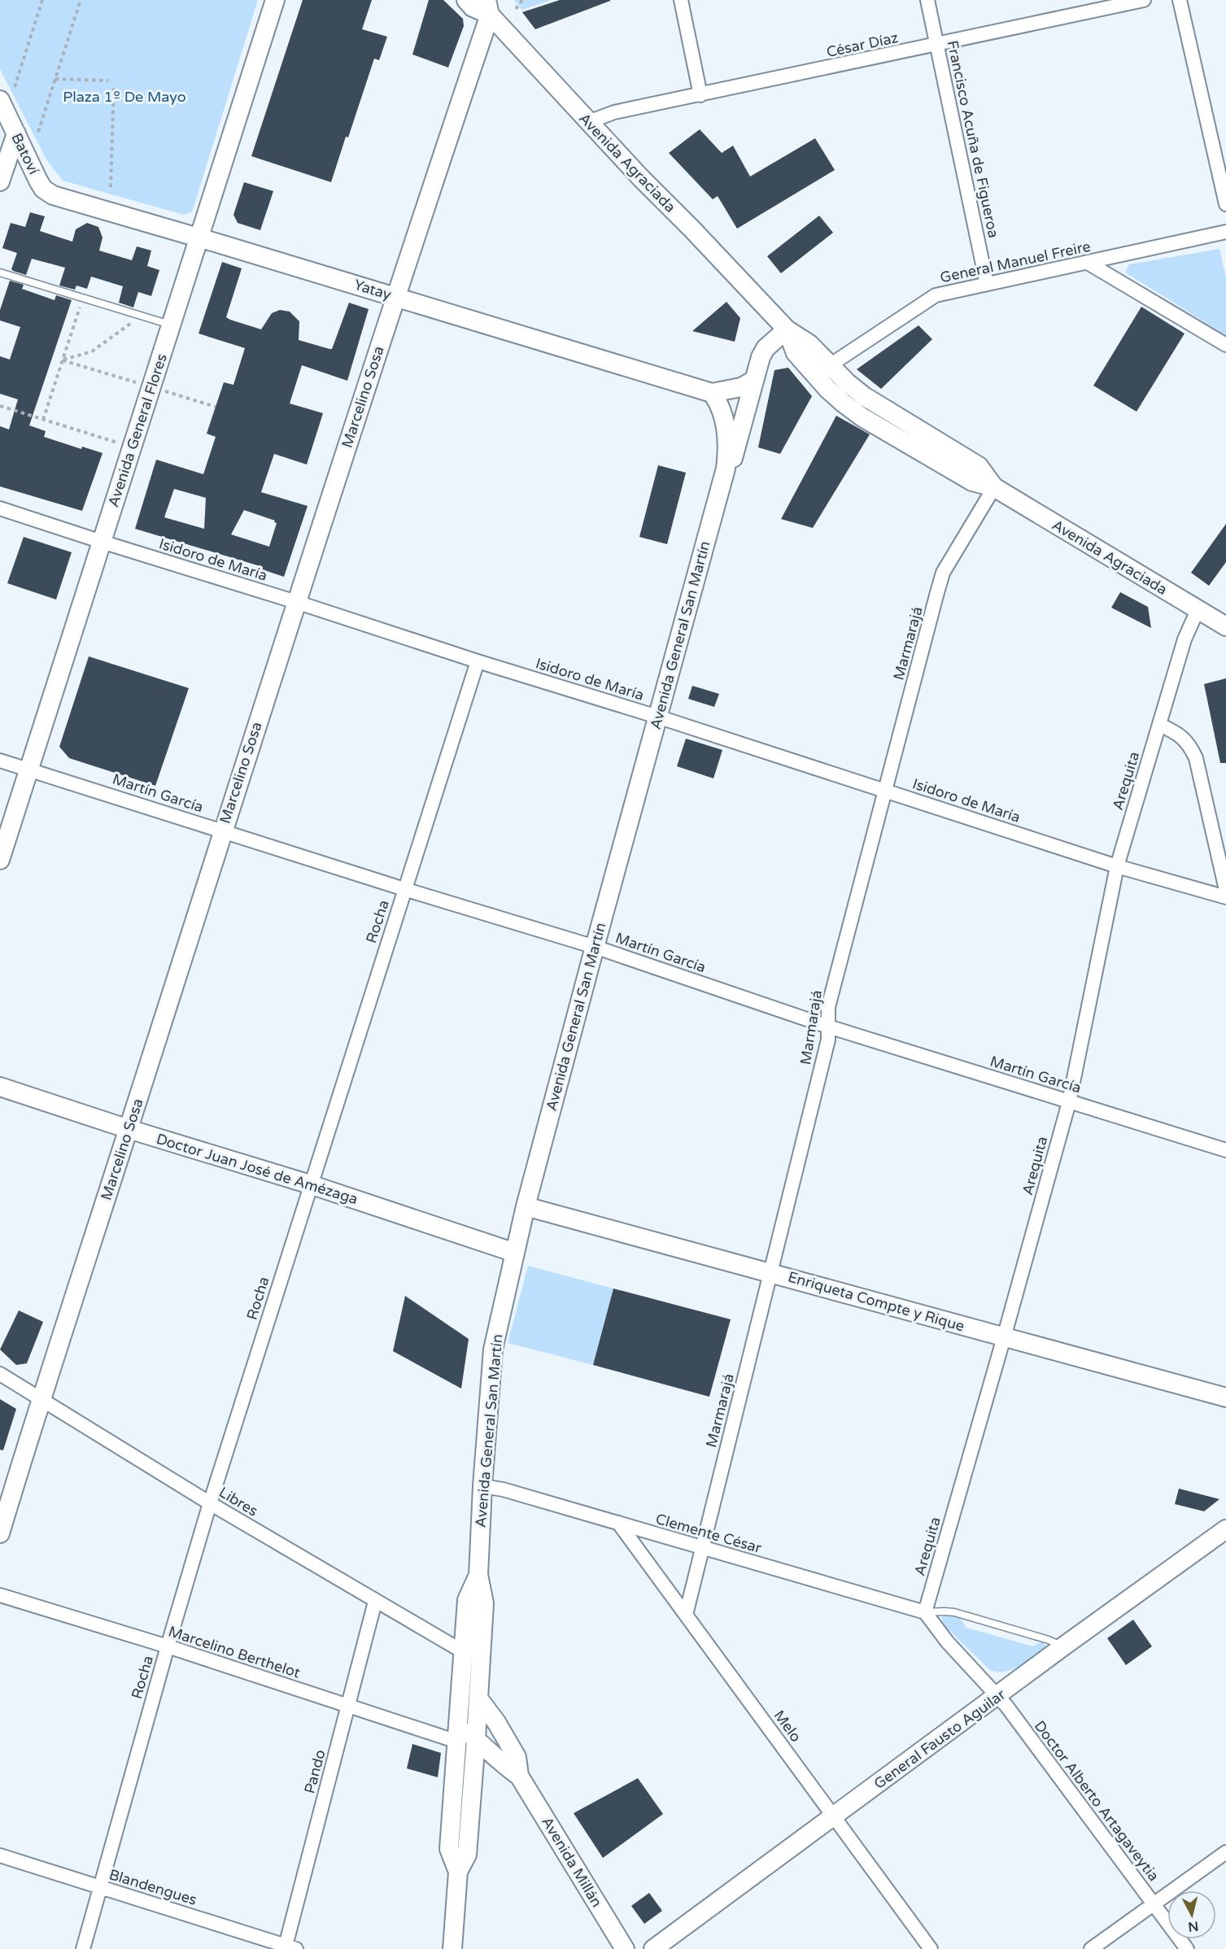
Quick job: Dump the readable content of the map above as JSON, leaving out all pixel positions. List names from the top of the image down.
{
  "streets": {
    "street": [
      "César Díaz",
      "Francisco Acuña de Figueroa",
      "Batoví",
      "Avenida Agraciada",
      "General Manuel Freire",
      "Yatay",
      "Marcelino Sosa",
      "Avenida General Flores",
      "Isidoro de María",
      "Avenida General San Martín",
      "Marmarajá",
      "Arequita",
      "Martín García",
      "Rocha",
      "Doctor Juan José de Amézaga",
      "Enriqueta Compte y Rique",
      "Libres",
      "Clemente César",
      "Marcelino Berthelot",
      "Melo",
      "General Fausto Aguilar",
      "Pando",
      "Doctor Alberto Artagaveytia",
      "Avenida Millán",
      "Blandengues"
    ]
  },
  "crossings": [
    ["César Díaz", "Francisco Acuña de Figueroa"],
    ["César Díaz", "Avenida Agraciada"],
    ["Francisco Acuña de Figueroa", "General Manuel Freire"],
    ["Batoví", "Yatay"],
    ["Avenida Agraciada", "General Manuel Freire"],
    ["Avenida Agraciada", "Marcelino Sosa"],
    ["Avenida Agraciada", "Avenida General San Martín"],
    ["Avenida Agraciada", "Marmarajá"],
    ["Avenida Agraciada", "Arequita"],
    ["Yatay", "Marcelino Sosa"],
    ["Yatay", "Avenida General Flores"],
    ["Yatay", "Avenida General San Martín"],
    ["Marcelino Sosa", "Isidoro de María"],
    ["Marcelino Sosa", "Martín García"],
    ["Marcelino Sosa", "Doctor Juan José de Amézaga"],
    ["Marcelino Sosa", "Libres"],
    ["Avenida General Flores", "Isidoro de María"],
    ["Avenida General Flores", "Martín García"],
    ["Isidoro de María", "Avenida General San Martín"],
    ["Isidoro de María", "Marmarajá"],
    ["Isidoro de María", "Arequita"],
    ["Isidoro de María", "Rocha"],
    ["Avenida General San Martín", "Martín García"],
    ["Avenida General San Martín", "Doctor Juan José de Amézaga"],
    ["Avenida General San Martín", "Enriqueta Compte y Rique"],
    ["Avenida General San Martín", "Libres"],
    ["Avenida General San Martín", "Clemente César"],
    ["Avenida General San Martín", "Marcelino Berthelot"],
    ["Avenida General San Martín", "Avenida Millán"],
    ["Marmarajá", "Martín García"],
    ["Marmarajá", "Enriqueta Compte y Rique"],
    ["Marmarajá", "Clemente César"],
    ["Marmarajá", "Melo"],
    ["Arequita", "Martín García"],
    ["Arequita", "Enriqueta Compte y Rique"],
    ["Arequita", "Clemente César"],
    ["Martín García", "Rocha"],
    ["Rocha", "Doctor Juan José de Amézaga"],
    ["Rocha", "Libres"],
    ["Rocha", "Marcelino Berthelot"],
    ["Rocha", "Blandengues"],
    ["Libres", "Pando"],
    ["Clemente César", "Melo"],
    ["Clemente César", "General Fausto Aguilar"],
    ["Marcelino Berthelot", "Pando"],
    ["Marcelino Berthelot", "Avenida Millán"],
    ["Melo", "General Fausto Aguilar"],
    ["General Fausto Aguilar", "Doctor Alberto Artagaveytia"],
    ["Pando", "Blandengues"]
  ],
  "parks": ["Plaza 1º De Mayo"],
  "north": "bottom"
}
